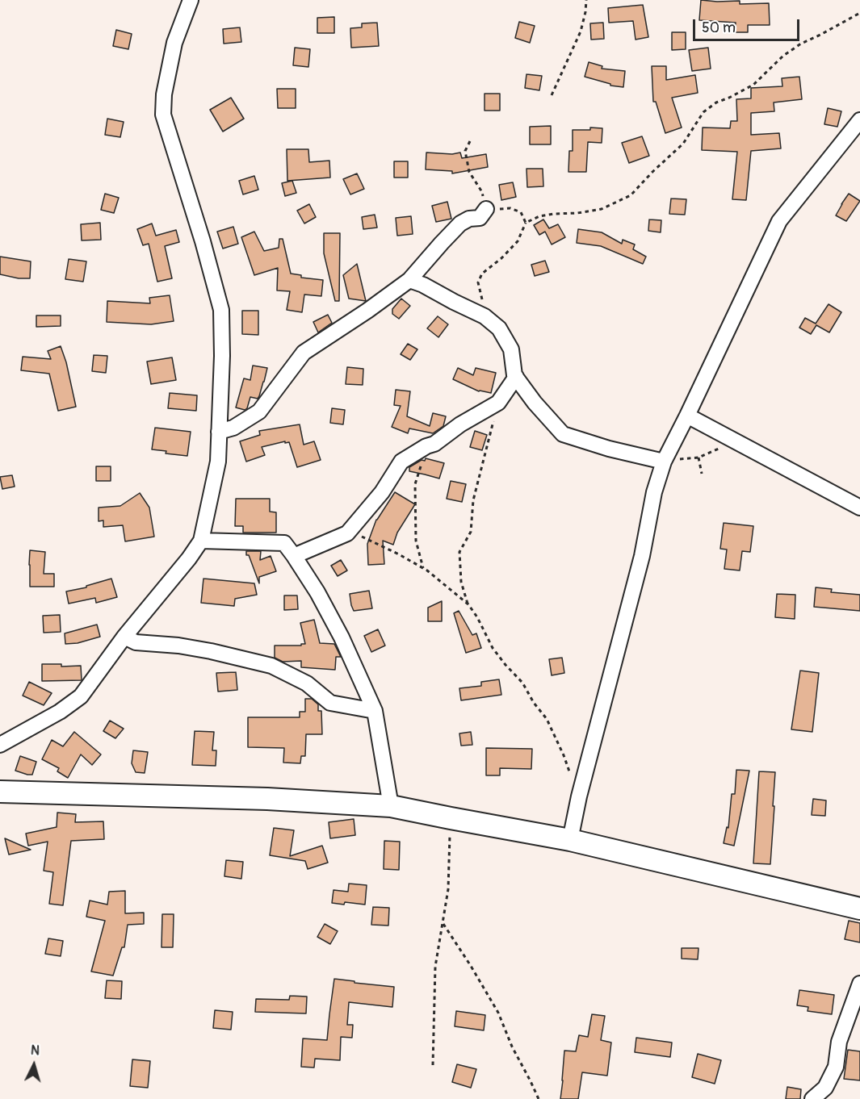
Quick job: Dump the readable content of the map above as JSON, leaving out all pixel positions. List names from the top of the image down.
{
  "scale_bar": "50 m",
  "north": "top"
}
